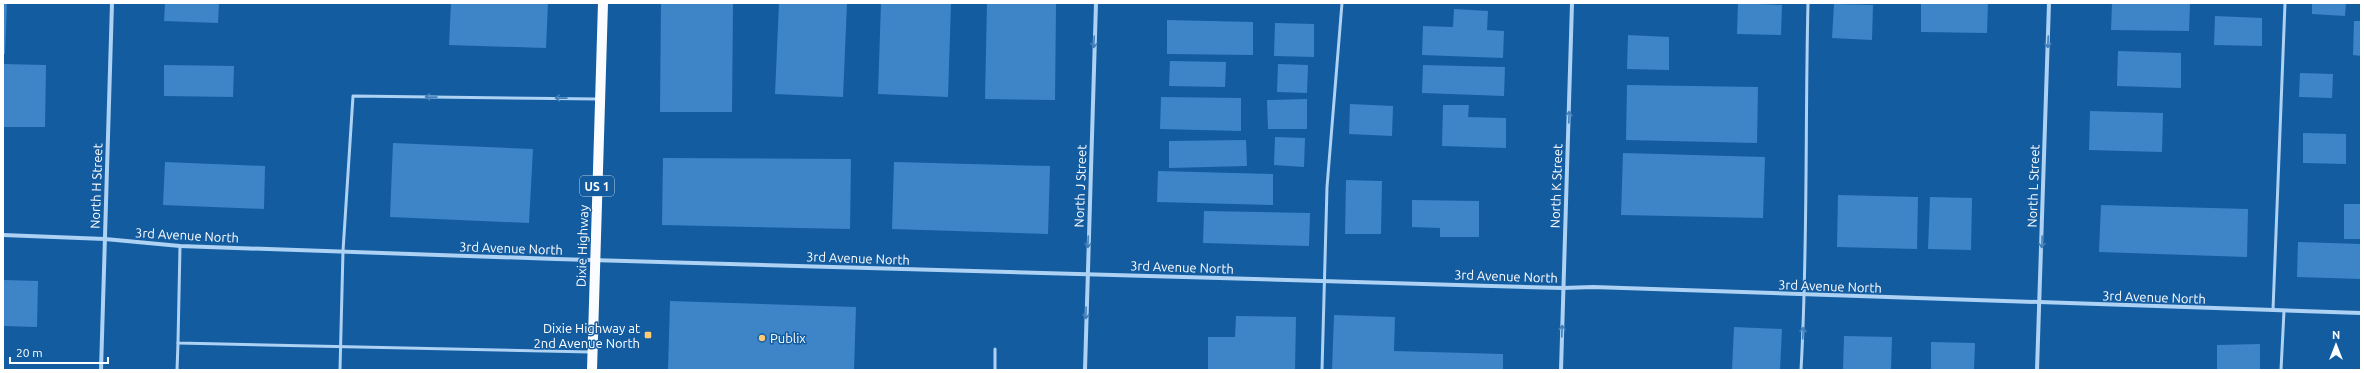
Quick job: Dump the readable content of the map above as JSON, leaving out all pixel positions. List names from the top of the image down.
{
  "streets": {
    "main road": ["US 1", "Dixie Highway"],
    "street": [
      "North H Street",
      "North J Street",
      "North K Street",
      "North L Street",
      "3rd Avenue North"
    ]
  },
  "crossings": [
    ["North H Street", "3rd Avenue North"],
    ["North J Street", "3rd Avenue North"],
    ["North K Street", "3rd Avenue North"],
    ["North L Street", "3rd Avenue North"],
    ["3rd Avenue North", "Dixie Highway"]
  ],
  "one_way": ["North J Street", "North K Street", "North L Street"],
  "places": {
    "transit": ["Dixie Highway at 2nd Avenue North"],
    "other": ["Publix"]
  },
  "scale_bar": "20 m",
  "north": "top"
}
